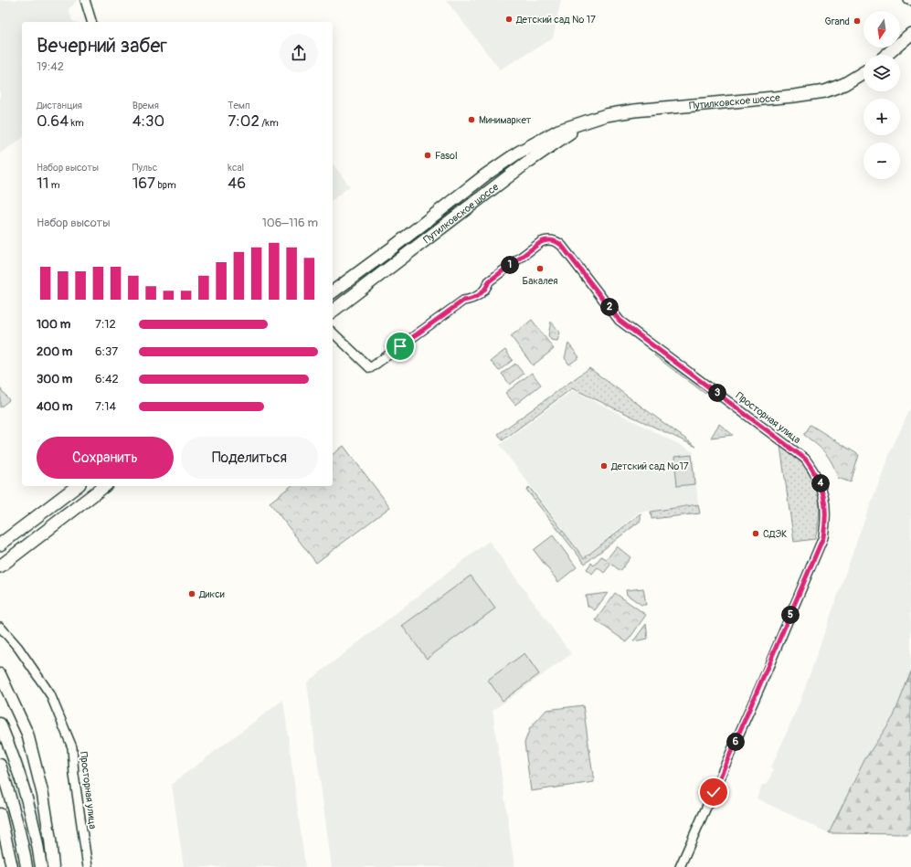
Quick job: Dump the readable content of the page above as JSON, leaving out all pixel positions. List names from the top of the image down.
{
  "streets": {
    "main road": ["Путилковское шоссе"],
    "street": ["Просторная улица"]
  },
  "places": [
    "Детский сад № 17",
    "Grand",
    "Минимаркет",
    "Fasol",
    "Бакалея",
    "Детский сад №17",
    "СДЭК",
    "Дикси"
  ],
  "north": "bottom",
  "page": {
    "map_buttons": ["+", "−"],
    "heading": ["Вечерний забег", "19:42"],
    "stats": [
      ["Дистанция", "0.64 km"],
      ["Время", "4:30"],
      ["Темп", "7:02 /km"],
      ["Набор высоты", "11 m"],
      ["Пульс", "167 bpm"],
      ["kcal", "46"]
    ],
    "chart": ["Набор высоты", "106–116 m"],
    "pins": [
      "1",
      "2",
      "3",
      "4",
      "5",
      "6"
    ],
    "list": [
      {
        "name": "100 m",
        "note": "7:12"
      },
      {
        "name": "200 m",
        "note": "6:37"
      },
      {
        "name": "300 m",
        "note": "6:42"
      },
      {
        "name": "400 m",
        "note": "7:14"
      }
    ],
    "buttons": ["Сохранить", "Поделиться"]
  }
}
